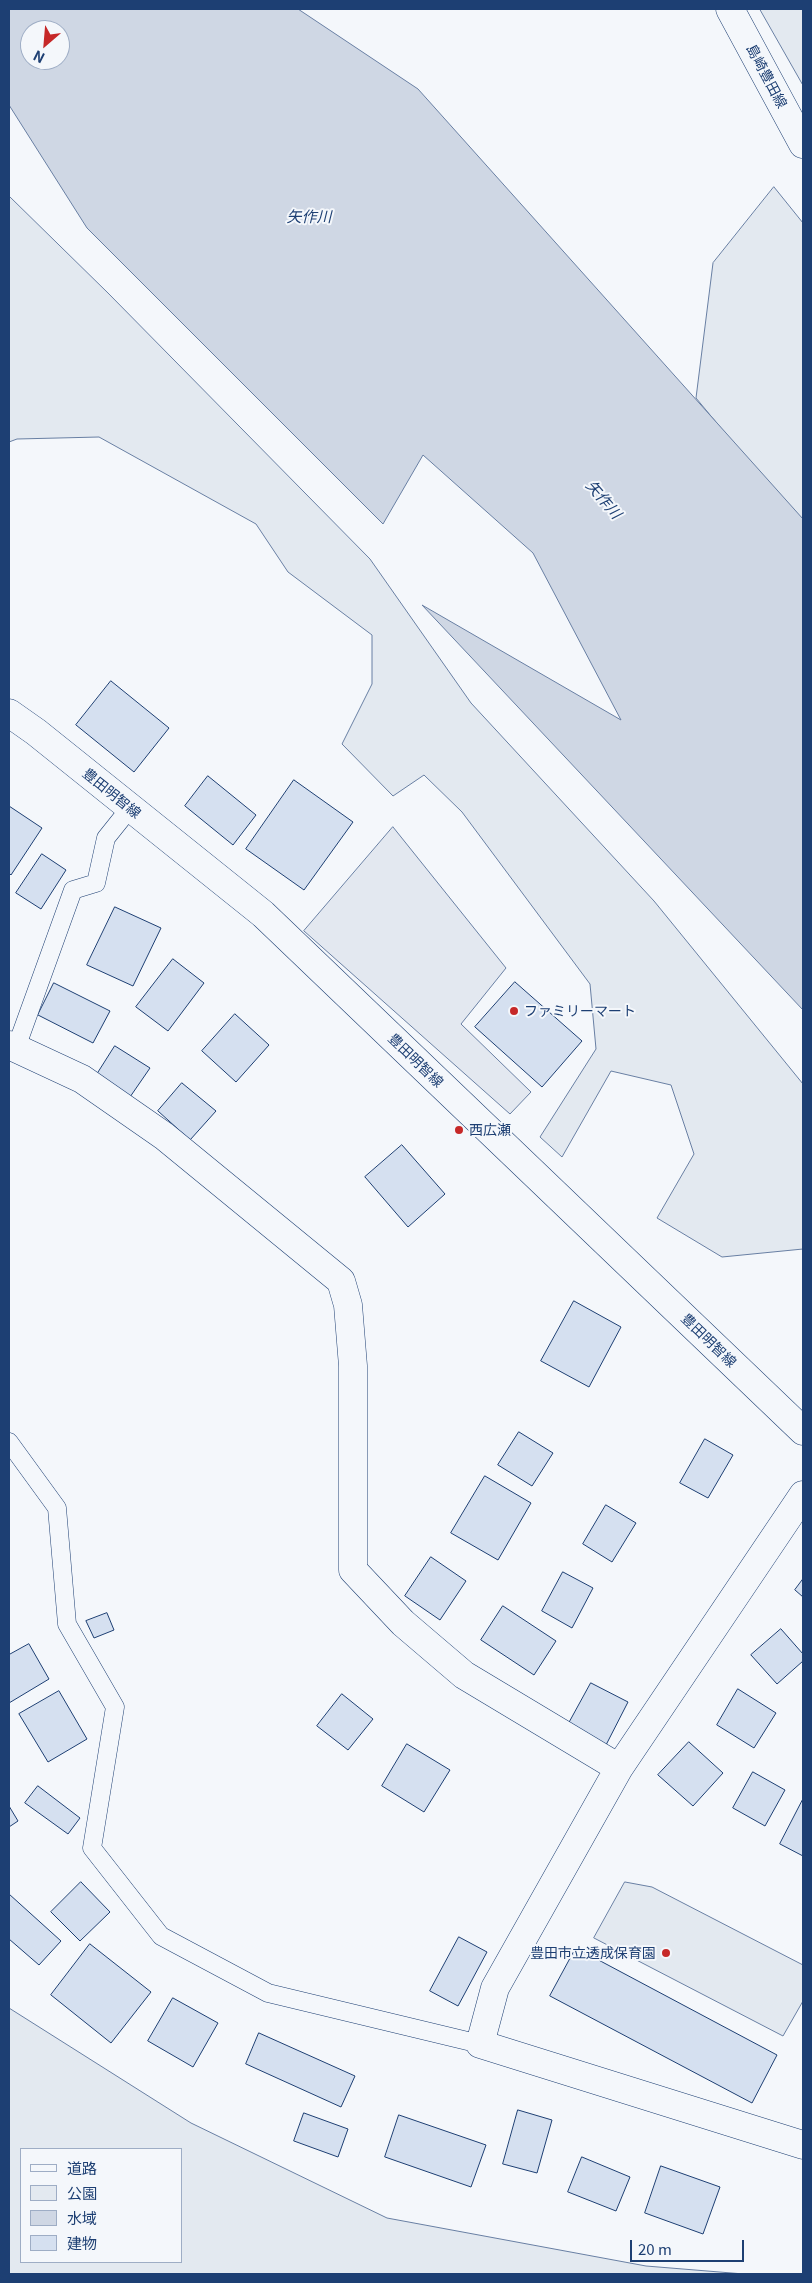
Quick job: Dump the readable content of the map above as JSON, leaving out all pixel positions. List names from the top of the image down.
{
  "streets": {
    "street": ["島崎豊田線", "豊田明智線"]
  },
  "water": ["矢作川"],
  "places": ["ファミリーマート", "西広瀬", "豊田市立透成保育園"],
  "legend": [
    "道路",
    "公園",
    "水域",
    "建物"
  ],
  "scale_bar": "20 m",
  "north": "bottom left"
}
